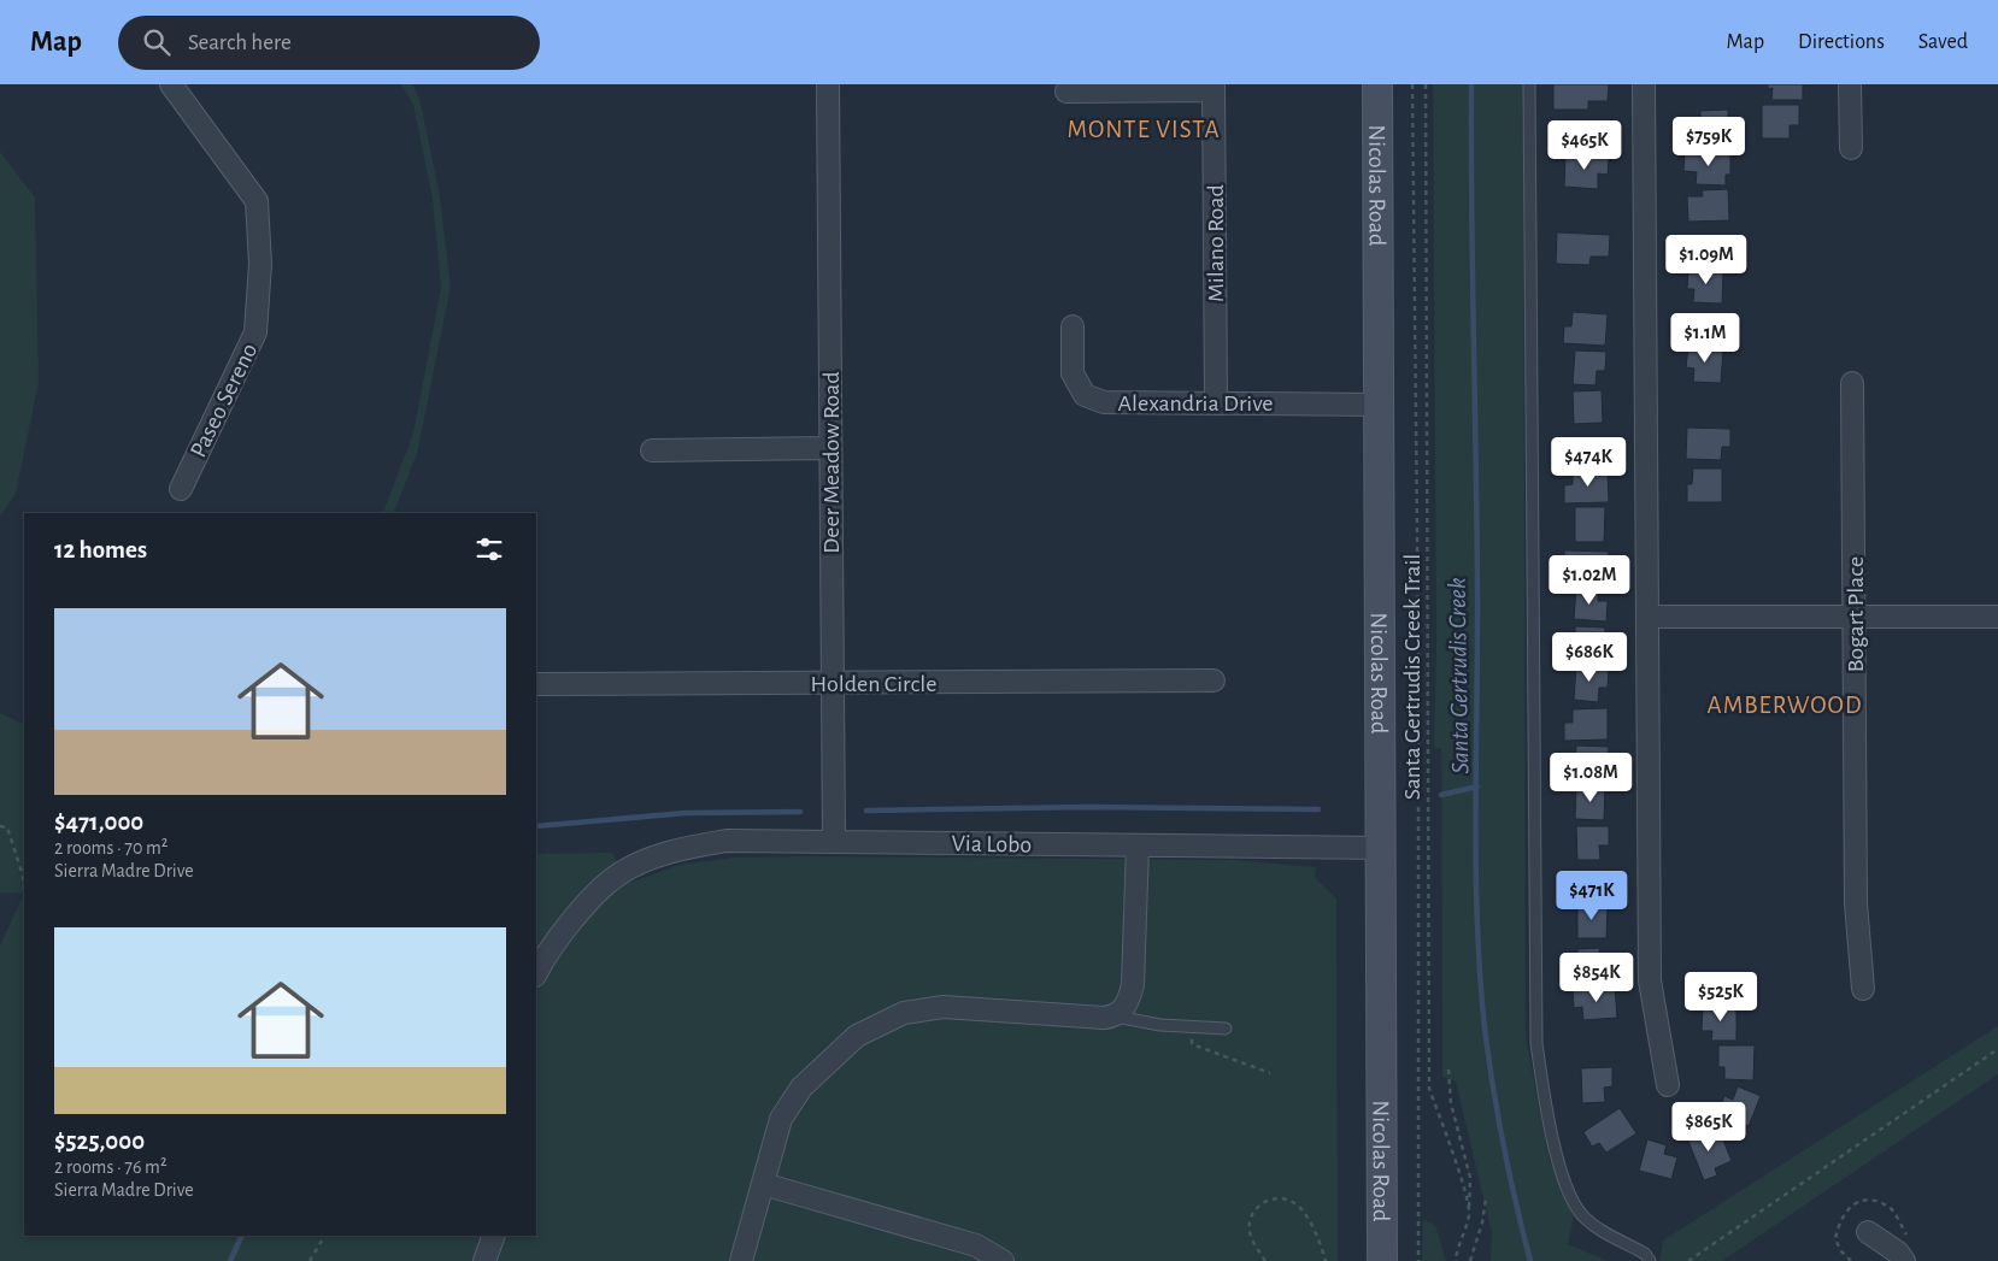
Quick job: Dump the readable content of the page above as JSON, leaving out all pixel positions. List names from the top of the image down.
{
  "streets": {
    "main road": ["Nicolas Road"],
    "street": [
      "Milano Road",
      "Paseo Sereno",
      "Alexandria Drive",
      "Deer Meadow Road",
      "Bogart Place",
      "Holden Circle",
      "Via Lobo"
    ],
    "path": ["Santa Gertrudis Creek Trail"]
  },
  "crossings": [
    ["Nicolas Road", "Alexandria Drive"],
    ["Nicolas Road", "Via Lobo"],
    ["Milano Road", "Alexandria Drive"],
    ["Deer Meadow Road", "Holden Circle"],
    ["Deer Meadow Road", "Via Lobo"]
  ],
  "districts": ["MONTE VISTA", "AMBERWOOD"],
  "water": ["Santa Gertrudis Creek"],
  "page": {
    "header": "Map",
    "search": "Search here",
    "nav": ["Map", "Directions", "Saved"],
    "price": [
      "$759K",
      "$465K",
      "$1.09M",
      "$1.1M",
      "$474K",
      "$1.02M",
      "$686K",
      "$1.08M",
      "$471K",
      "$854K",
      "$525K",
      "$865K"
    ],
    "heading": "12 homes",
    "list": [
      {
        "name": "$471,000",
        "note": "2 rooms · 70 m² · Sierra Madre Drive"
      },
      {
        "name": "$525,000",
        "note": "2 rooms · 76 m² · Sierra Madre Drive"
      }
    ]
  }
}
